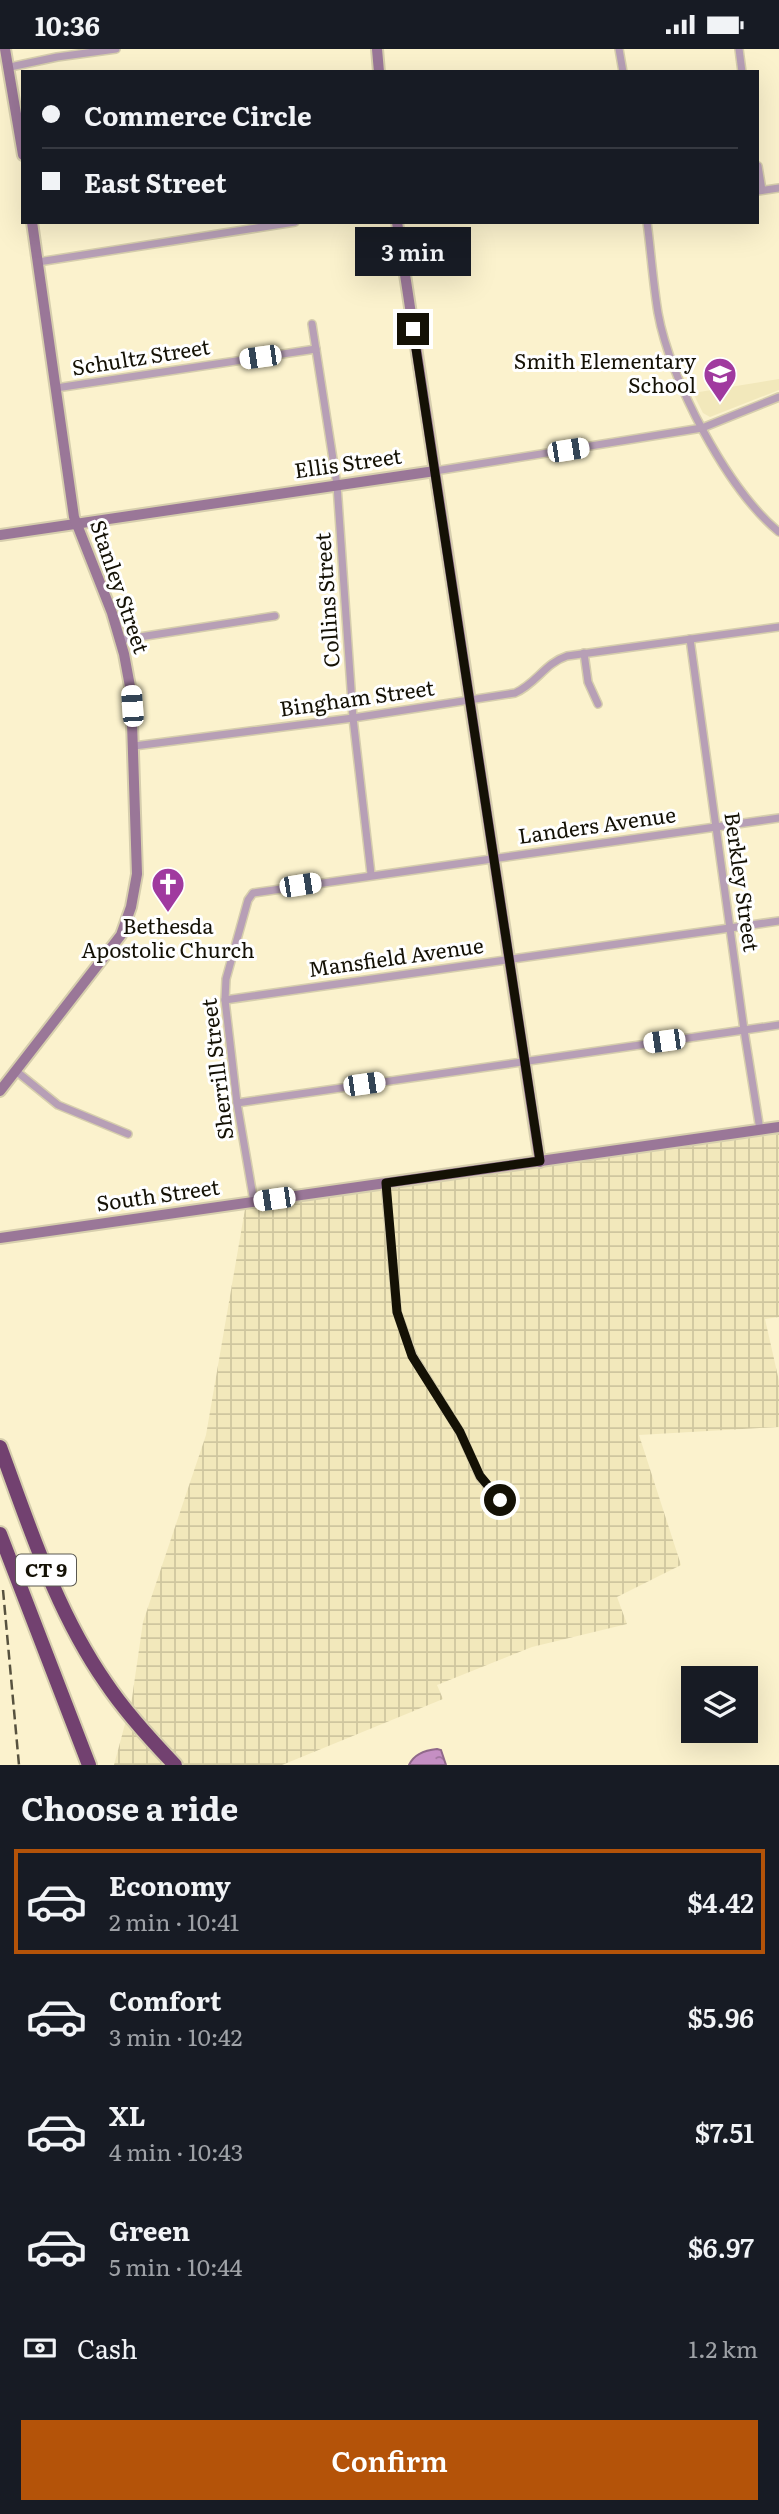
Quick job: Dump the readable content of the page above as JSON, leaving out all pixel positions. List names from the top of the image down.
{
  "streets": {
    "highway": ["CT 9"],
    "main road": ["Ellis Street", "Stanley Street", "South Street"],
    "street": [
      "Schultz Street",
      "Collins Street",
      "Bingham Street",
      "Landers Avenue",
      "Berkley Street",
      "Mansfield Avenue",
      "Sherrill Street"
    ]
  },
  "crossings": [
    ["Schultz Street", "Stanley Street"],
    ["Schultz Street", "Collins Street"],
    ["Ellis Street", "Stanley Street"],
    ["Ellis Street", "Collins Street"],
    ["Stanley Street", "Bingham Street"],
    ["Collins Street", "Bingham Street"],
    ["Collins Street", "Landers Avenue"],
    ["Bingham Street", "Berkley Street"],
    ["Landers Avenue", "Berkley Street"],
    ["Landers Avenue", "Sherrill Street"],
    ["Berkley Street", "Mansfield Avenue"],
    ["Berkley Street", "South Street"],
    ["Mansfield Avenue", "Sherrill Street"],
    ["Sherrill Street", "South Street"]
  ],
  "places": {
    "school or university": ["Smith Elementary School"],
    "church": ["Bethesda Apostolic Church"]
  },
  "page": {
    "status": "10:36",
    "banner": ["Commerce Circle", "East Street"],
    "bubble": "3 min",
    "heading": "Choose a ride",
    "list": [
      {
        "name": "Economy",
        "note": "2 min · 10:41",
        "value": "$4.42"
      },
      {
        "name": "Comfort",
        "note": "3 min · 10:42",
        "value": "$5.96"
      },
      {
        "name": "XL",
        "note": "4 min · 10:43",
        "value": "$7.51"
      },
      {
        "name": "Green",
        "note": "5 min · 10:44",
        "value": "$6.97"
      }
    ],
    "pay": ["Cash", "1.2 km"],
    "buttons": "Confirm"
  }
}
